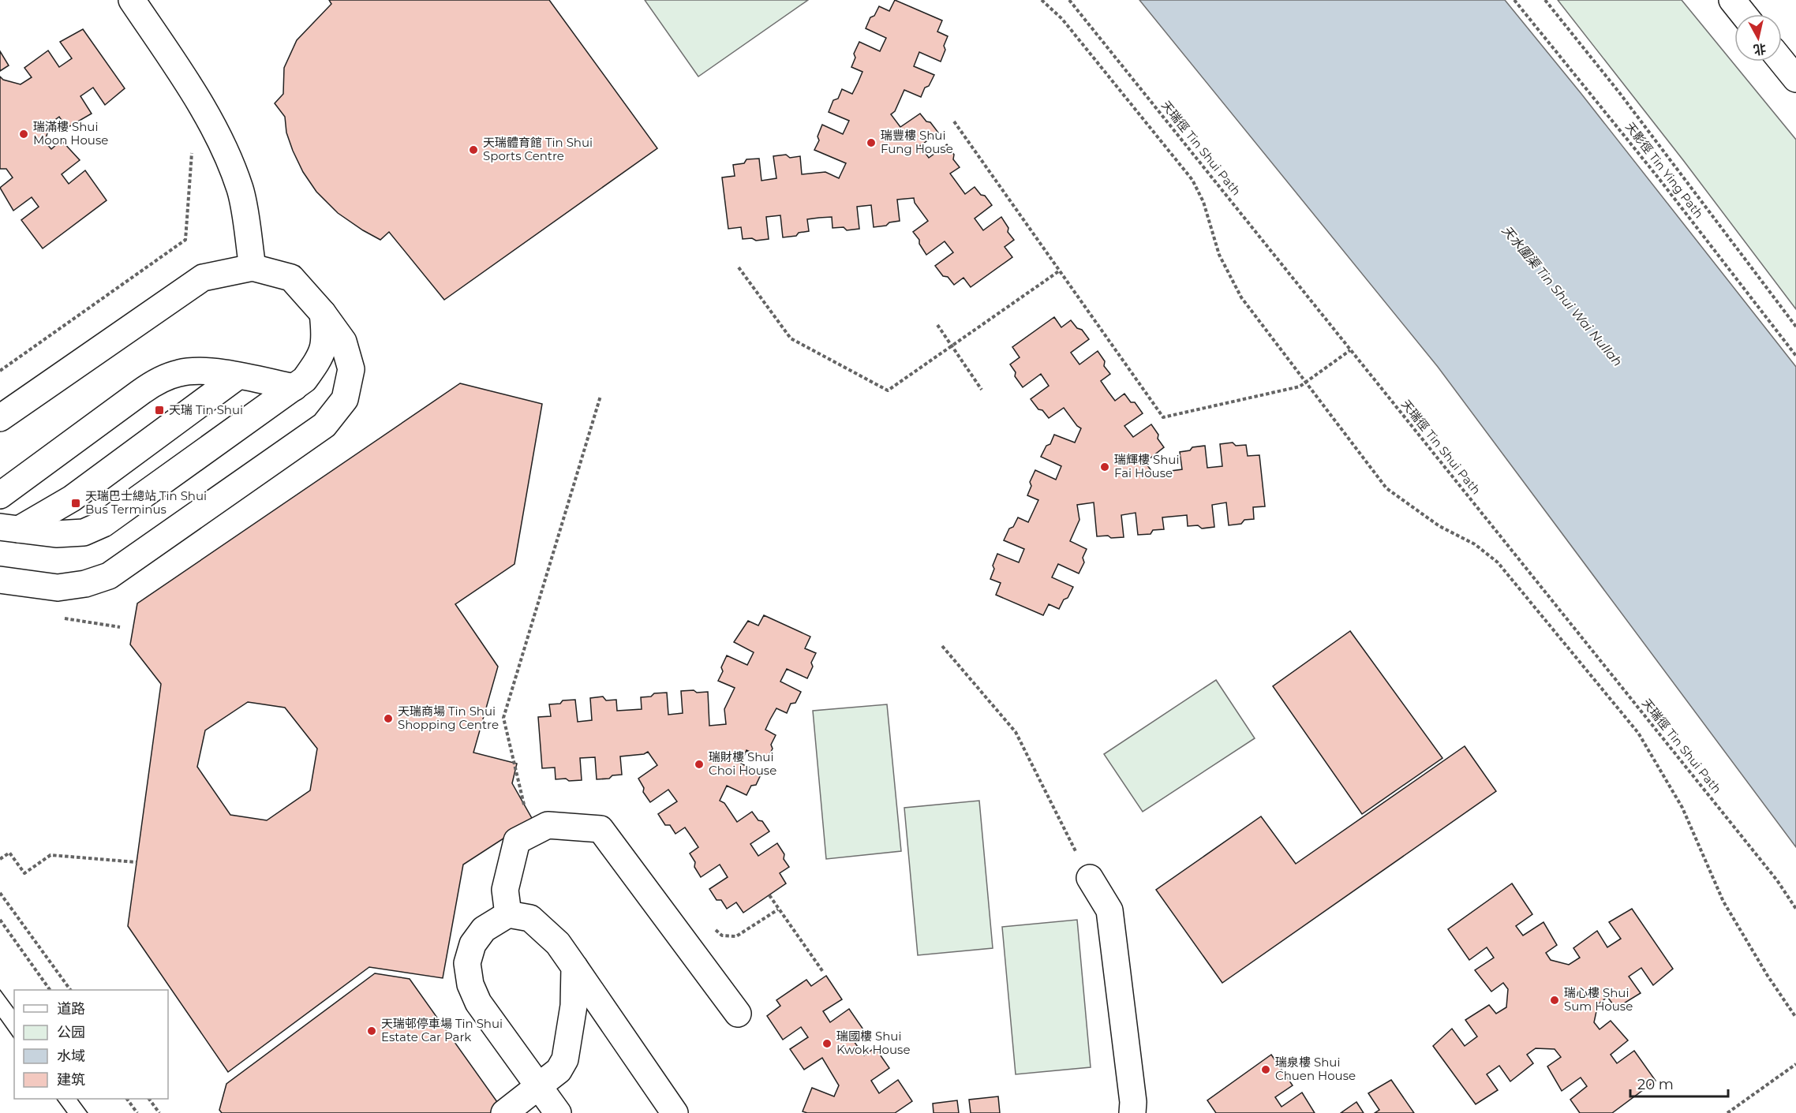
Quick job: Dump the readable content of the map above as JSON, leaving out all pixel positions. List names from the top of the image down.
{
  "streets": {
    "path": ["天瑞徑 Tin Shui Path", "天影徑 Tin Ying Path"]
  },
  "water": ["天水圍渠 Tin Shui Wai Nullah"],
  "places": {
    "other": [
      "瑞滿樓 Shui Moon House",
      "瑞豐樓 Shui Fung House",
      "天瑞體育館 Tin Shui Sports Centre",
      "瑞輝樓 Shui Fai House",
      "天瑞商場 Tin Shui Shopping Centre",
      "瑞財樓 Shui Choi House",
      "瑞心樓 Shui Sum House",
      "天瑞邨停車場 Tin Shui Estate Car Park",
      "瑞國樓 Shui Kwok House",
      "瑞泉樓 Shui Chuen House"
    ],
    "transit": ["天瑞 Tin Shui", "天瑞巴士總站 Tin Shui Bus Terminus"]
  },
  "legend": [
    "道路",
    "公园",
    "水域",
    "建筑"
  ],
  "scale_bar": "20 m",
  "north": "bottom"
}
